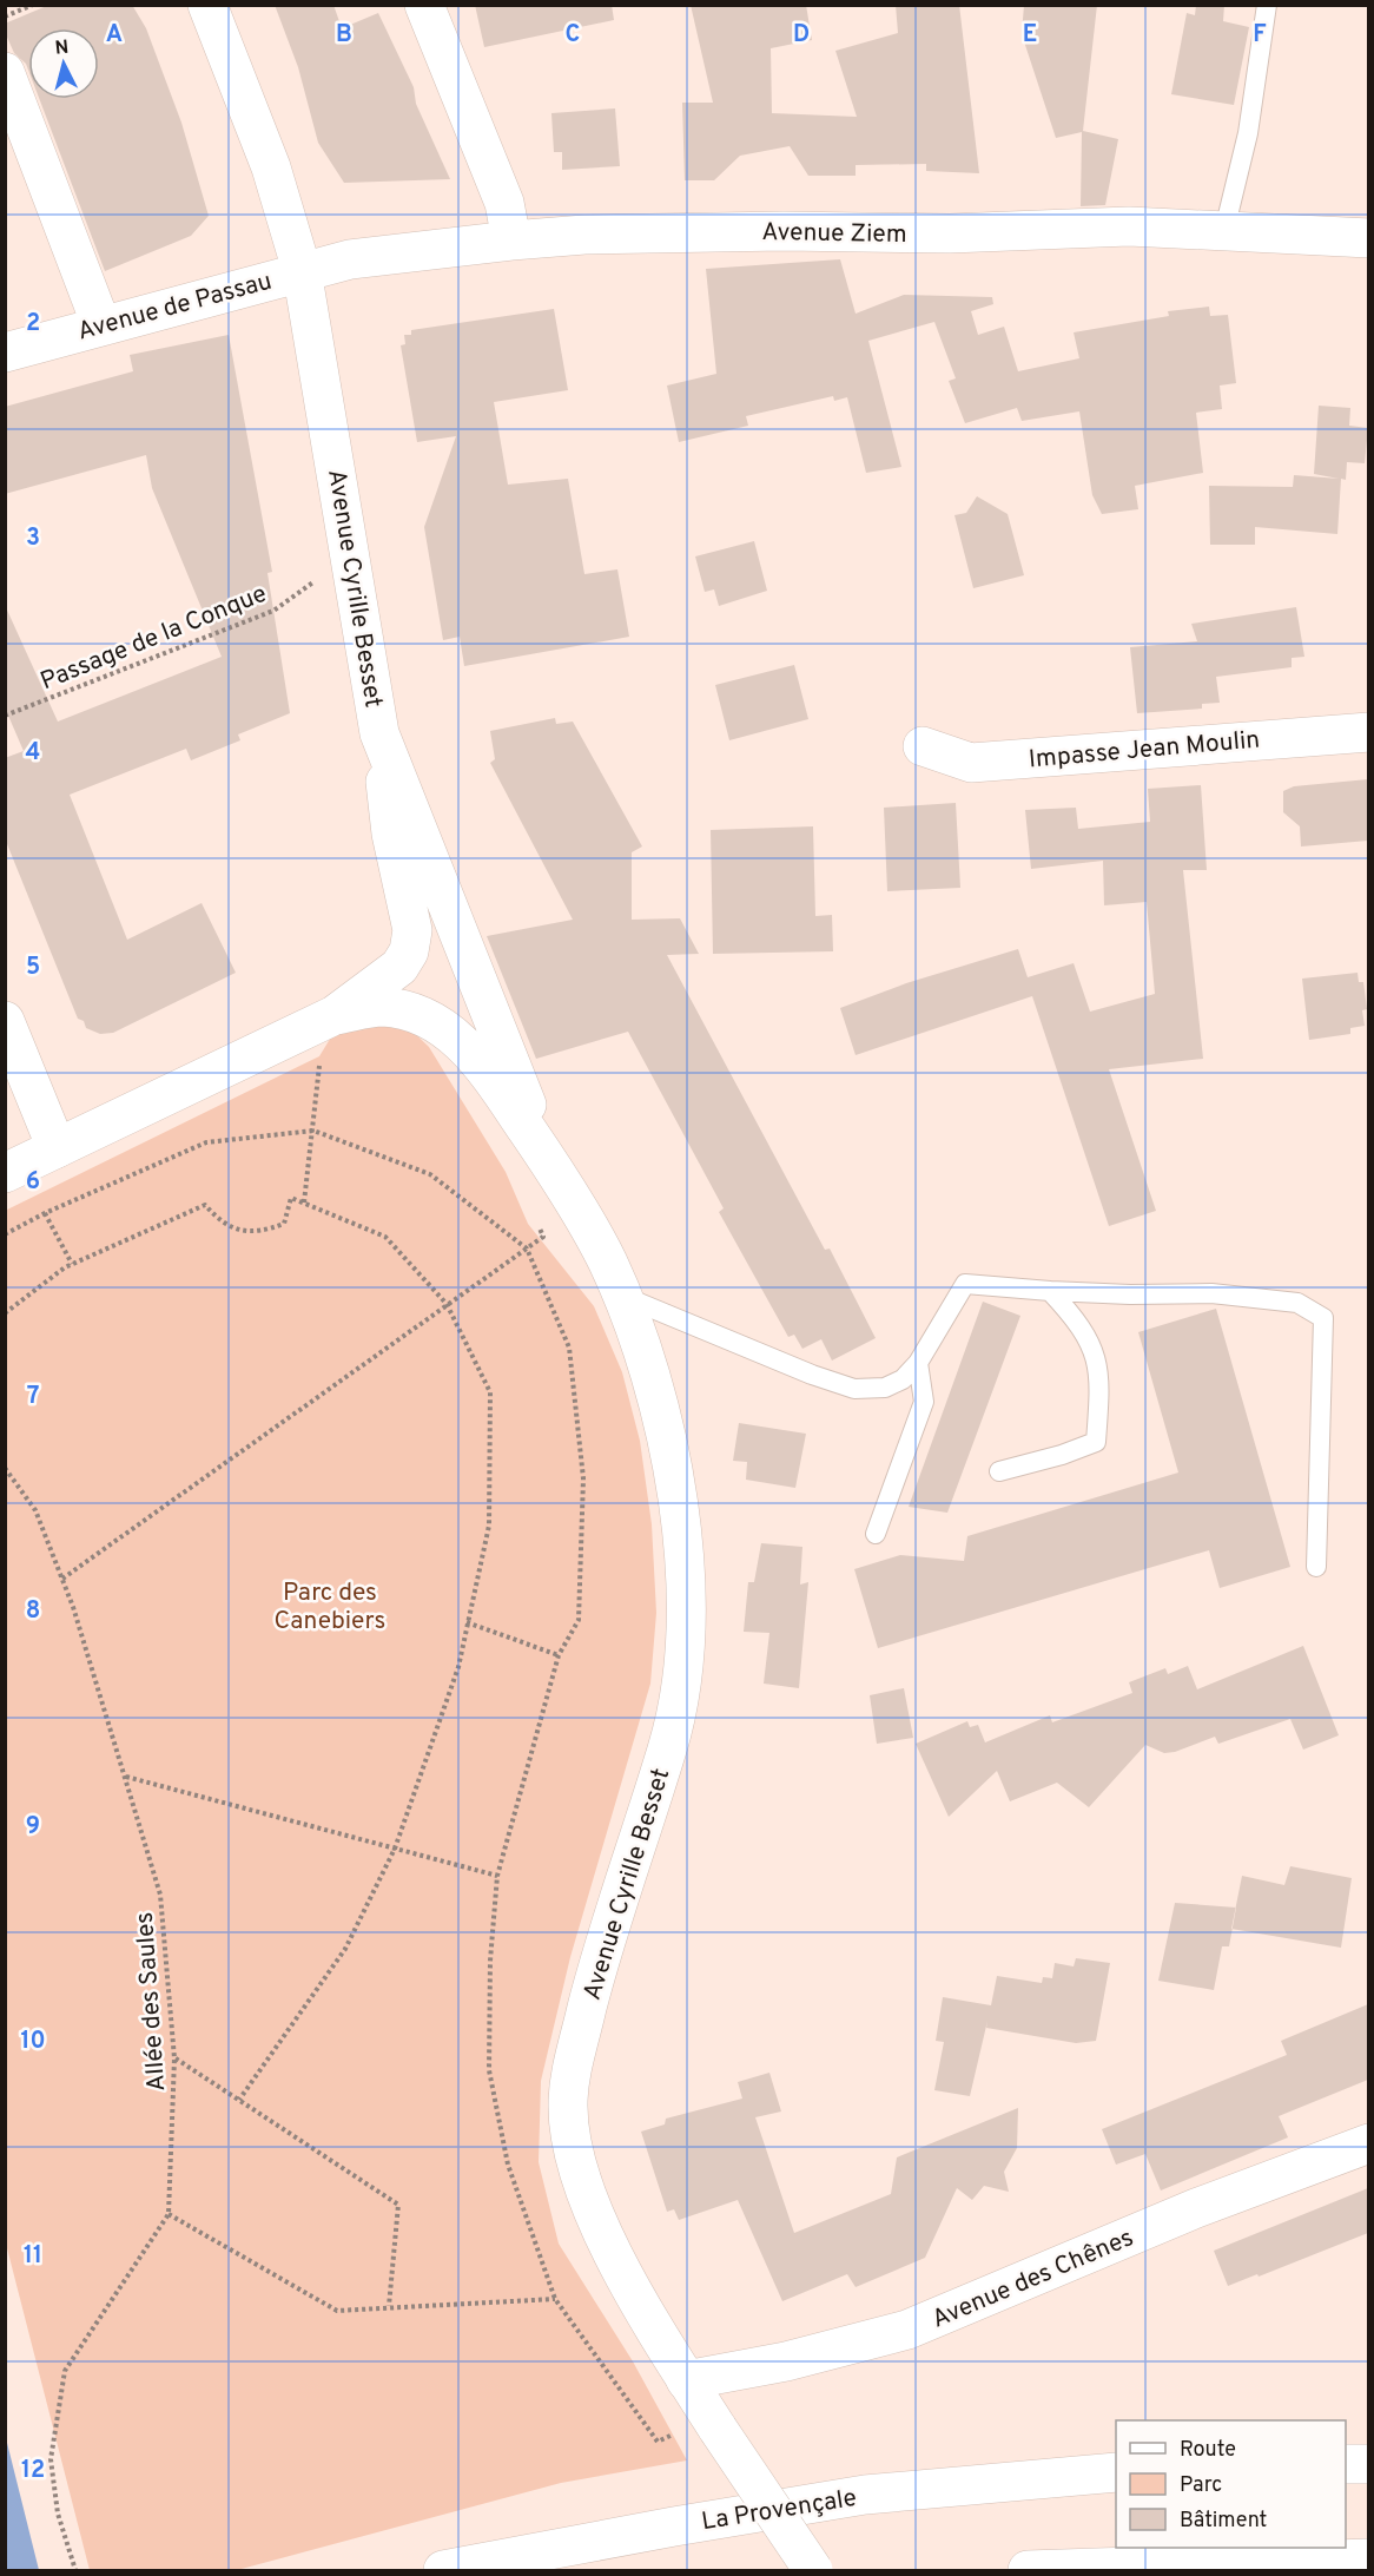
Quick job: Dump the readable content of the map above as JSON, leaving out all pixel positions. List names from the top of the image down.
{
  "streets": {
    "main road": [
      "Avenue Ziem",
      "Avenue de Passau",
      "Avenue Cyrille Besset",
      "Impasse Jean Moulin",
      "Avenue des Chênes",
      "La Provençale"
    ],
    "path": ["Passage de la Conque", "Allée des Saules"]
  },
  "crossings": [
    ["Avenue Ziem", "Avenue de Passau"],
    ["Avenue Ziem", "Avenue Cyrille Besset"],
    ["Avenue de Passau", "Avenue Cyrille Besset"],
    ["Avenue Cyrille Besset", "Passage de la Conque"],
    ["Avenue Cyrille Besset", "Avenue des Chênes"]
  ],
  "parks": ["Parc des Canebiers"],
  "legend": ["Route", "Parc", "Bâtiment"],
  "north": "top",
  "grid": {
    "columns": [
      "A",
      "B",
      "C",
      "D",
      "E",
      "F"
    ],
    "rows": [
      "2",
      "3",
      "4",
      "5",
      "6",
      "7",
      "8",
      "9",
      "10",
      "11",
      "12"
    ]
  }
}
